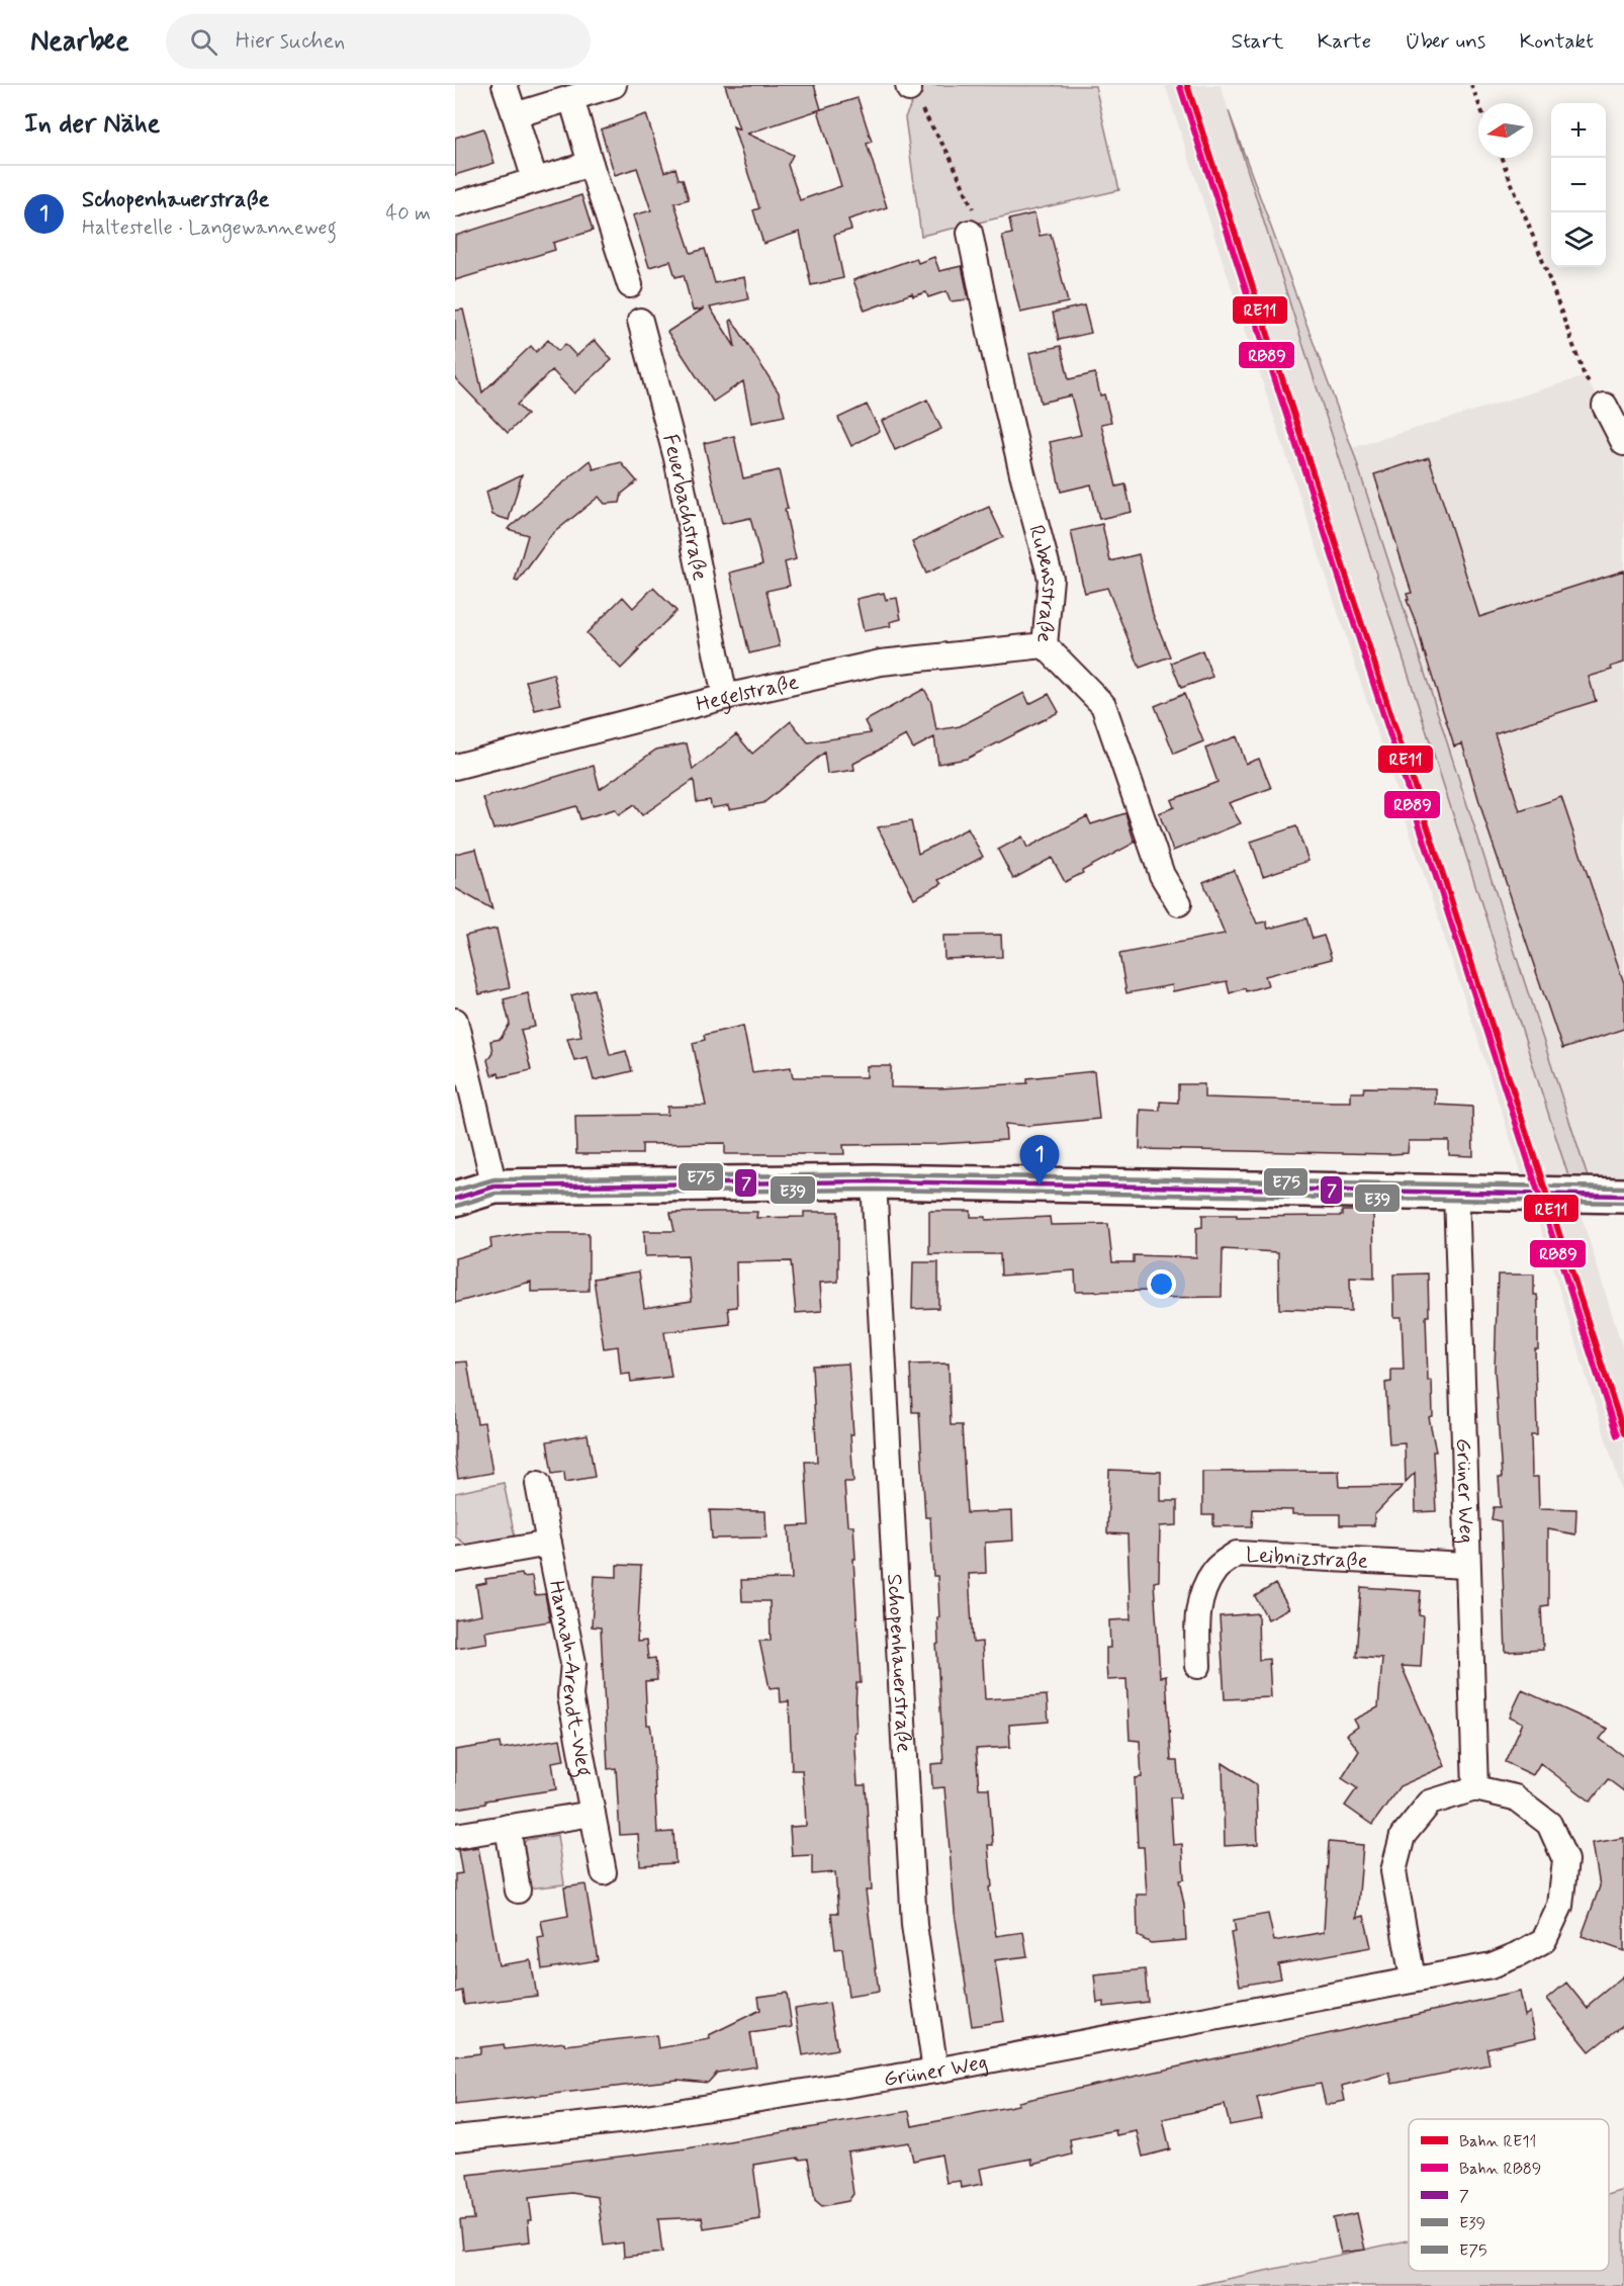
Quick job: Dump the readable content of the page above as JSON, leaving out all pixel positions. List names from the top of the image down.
{
  "streets": {
    "street": [
      "Feuerbachstraße",
      "Rubensstraße",
      "Hegelstraße",
      "Grüner Weg",
      "Leibnizstraße",
      "Schopenhauerstraße",
      "Hannah-Arendt-Weg"
    ]
  },
  "crossings": [
    ["Feuerbachstraße", "Hegelstraße"],
    ["Rubensstraße", "Hegelstraße"],
    ["Grüner Weg", "Leibnizstraße"],
    ["Grüner Weg", "Schopenhauerstraße"]
  ],
  "lines": [
    "rail line RE11",
    "rail line RB89",
    "transit line E75",
    "transit line 7",
    "transit line E39"
  ],
  "legend": [
    "Bahn RE11",
    "Bahn RB89",
    "7",
    "E39",
    "E75"
  ],
  "north": "left",
  "page": {
    "header": "Nearbee",
    "search": "Hier suchen",
    "nav": [
      "Start",
      "Karte",
      "Über uns",
      "Kontakt"
    ],
    "heading": "In der Nähe",
    "map_buttons": ["+", "−"],
    "list": [
      {
        "mark": "1",
        "name": "Schopenhauerstraße",
        "note": "Haltestelle · Langewanneweg",
        "value": "40 m"
      }
    ],
    "pins": "1"
  }
}
